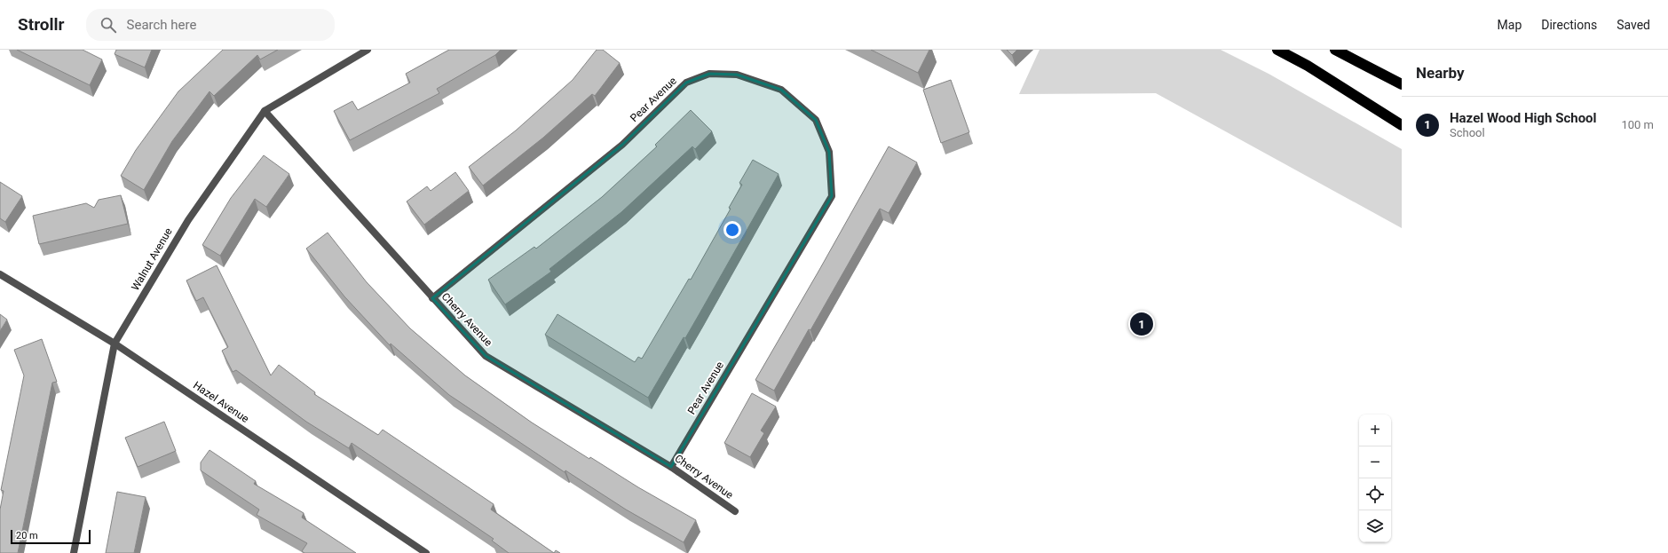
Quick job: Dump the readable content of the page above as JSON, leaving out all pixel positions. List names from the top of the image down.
{
  "streets": {
    "street": [
      "Pear Avenue",
      "Walnut Avenue",
      "Cherry Avenue",
      "Hazel Avenue"
    ]
  },
  "crossings": [
    ["Pear Avenue", "Cherry Avenue"],
    ["Walnut Avenue", "Cherry Avenue"],
    ["Walnut Avenue", "Hazel Avenue"]
  ],
  "scale_bar": "20 m",
  "page": {
    "header": "Strollr",
    "search": "Search here",
    "nav": ["Map", "Directions", "Saved"],
    "heading": "Nearby",
    "list": [
      {
        "mark": "1",
        "name": "Hazel Wood High School",
        "note": "School",
        "value": "100 m"
      }
    ],
    "pins": "1",
    "map_buttons": ["+", "−"],
    "scale": "20 m"
  }
}
